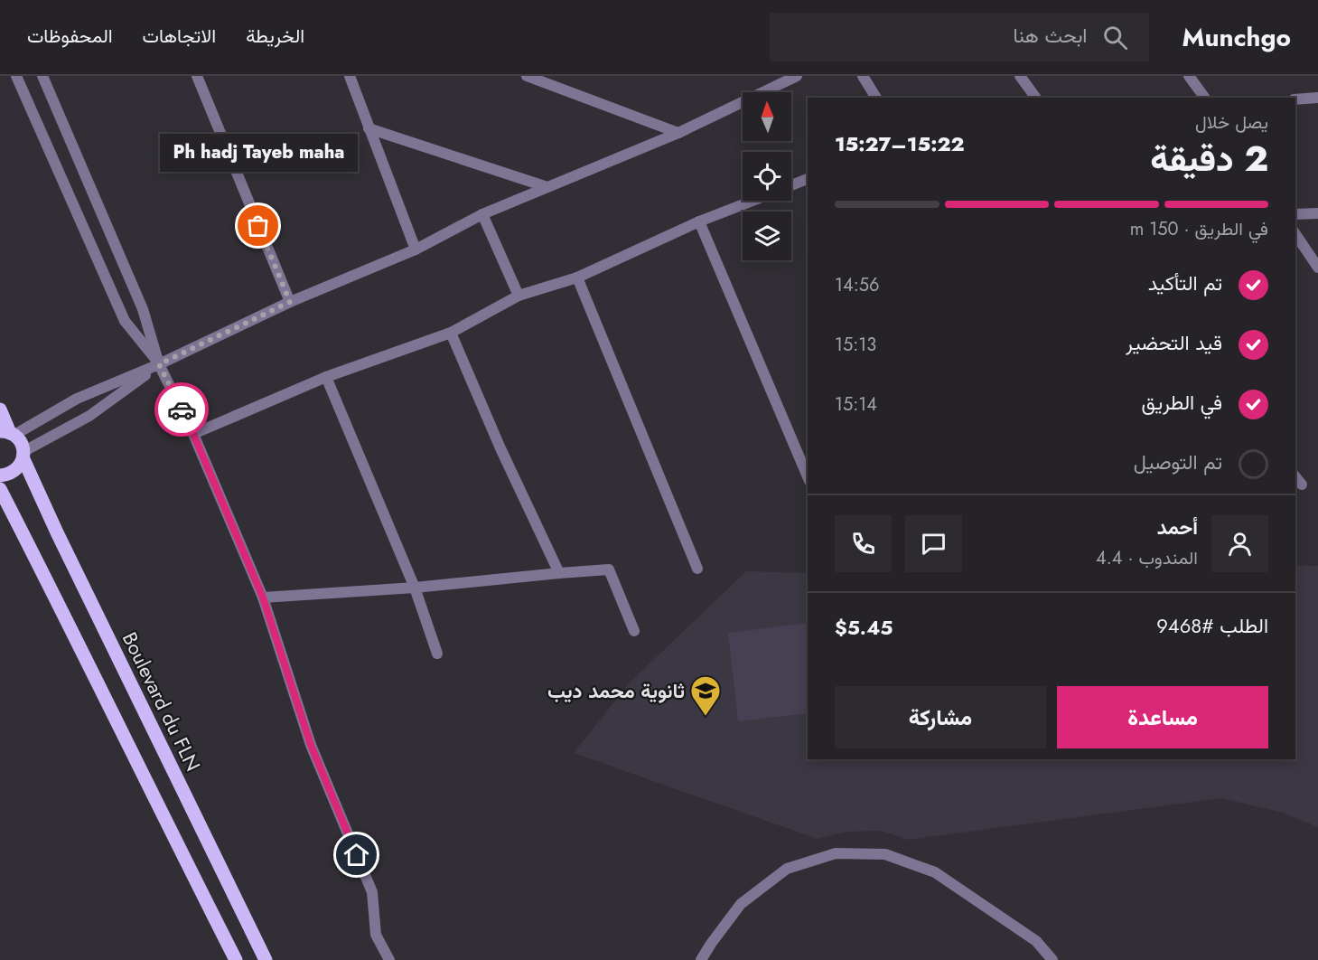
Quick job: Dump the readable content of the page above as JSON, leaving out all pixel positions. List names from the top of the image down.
{
  "streets": {
    "main road": ["Boulevard du FLN"]
  },
  "places": {
    "other": ["Ph hadj Tayeb maha"],
    "school or university": ["ثانوية محمد ديب"]
  },
  "north": "top",
  "page": {
    "header": "Munchgo",
    "search": "ابحث هنا",
    "nav": ["الخريطة", "الاتجاهات", "المحفوظات"],
    "heading": ["2 دقيقة", "يصل خلال", "15:22–15:27"],
    "panel": [
      "أحمد",
      "المندوب · 4.4",
      "الطلب #9468",
      "$5.45"
    ],
    "bubble": "Ph hadj Tayeb maha",
    "bar": "في الطريق · 150 m",
    "list": [
      ["تم التأكيد", "14:56"],
      ["قيد التحضير", "15:13"],
      ["في الطريق", "15:14"],
      "تم التوصيل"
    ],
    "buttons": ["مساعدة", "مشاركة"]
  }
}
